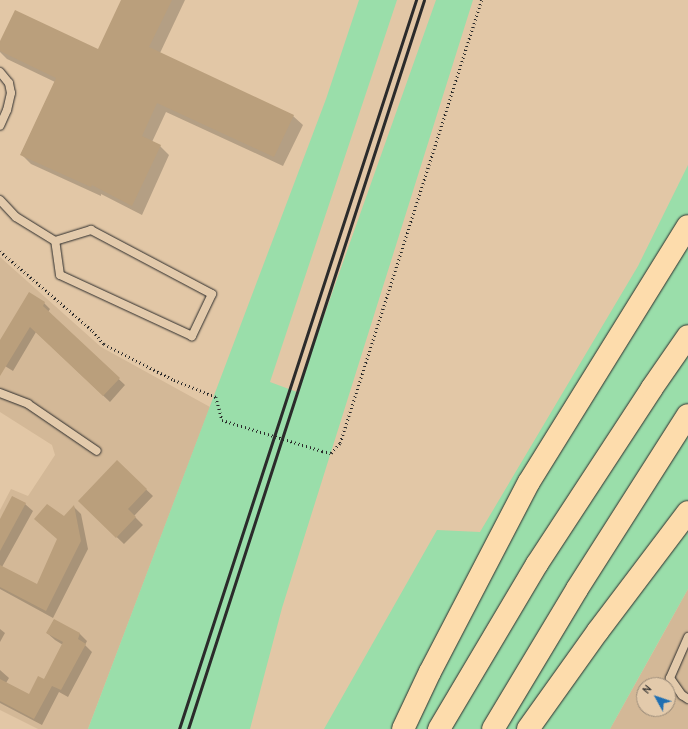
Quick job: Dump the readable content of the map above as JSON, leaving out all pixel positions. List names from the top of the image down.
{
  "north": "top left"
}
